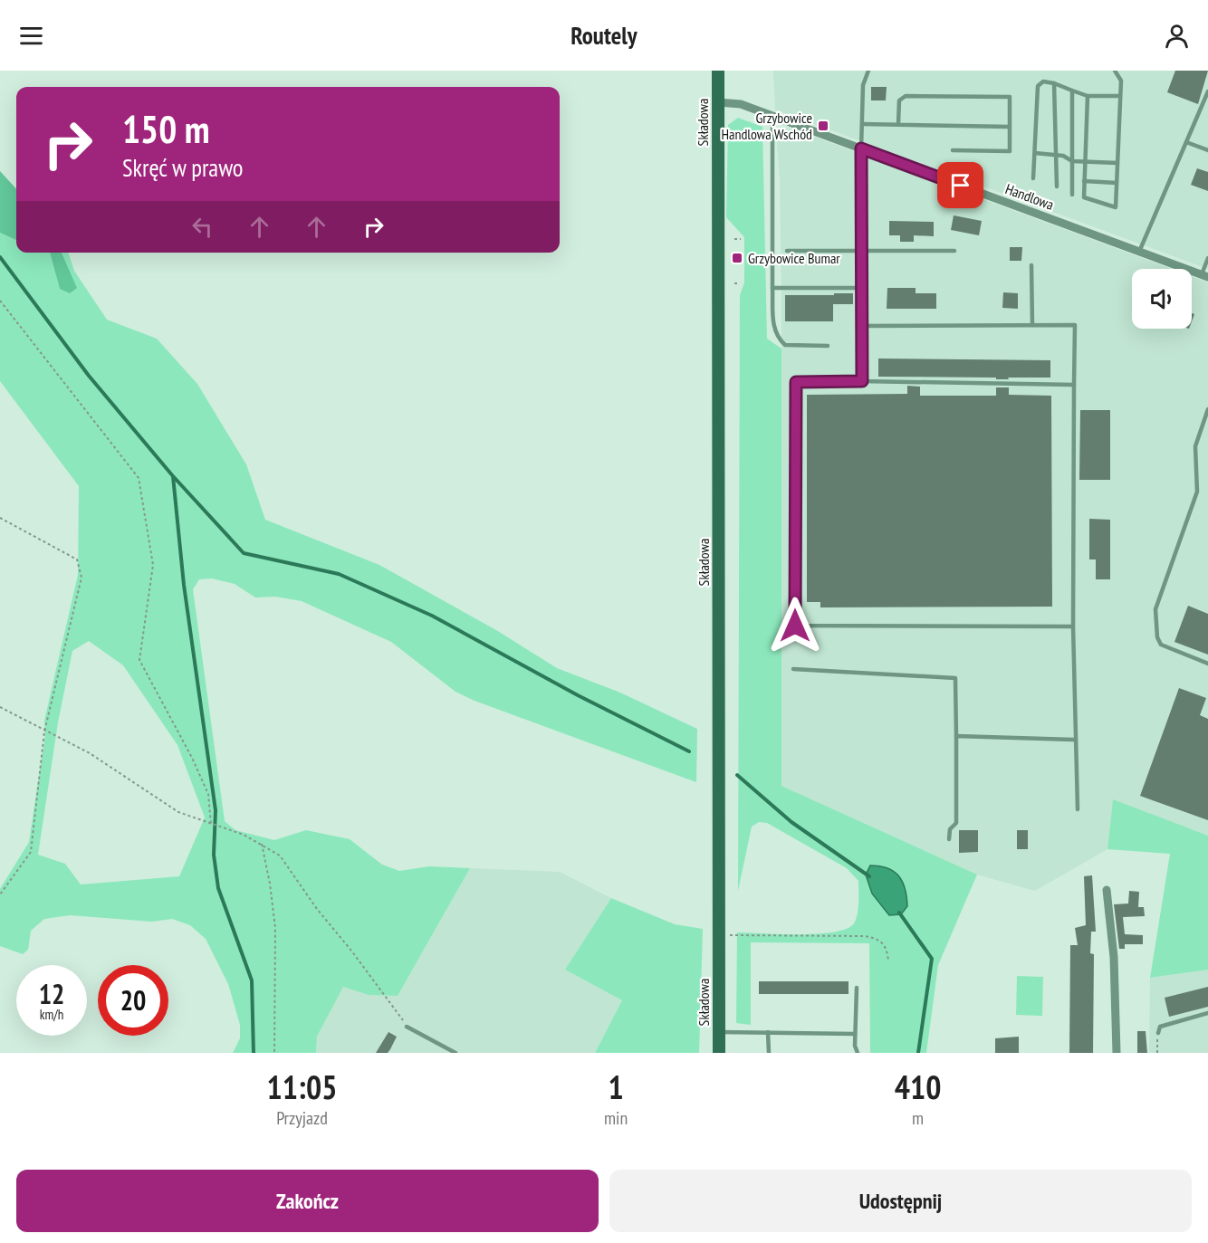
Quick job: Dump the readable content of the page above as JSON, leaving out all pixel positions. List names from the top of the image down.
{
  "streets": {
    "main road": ["Składowa"],
    "street": ["Handlowa"]
  },
  "crossings": [
    ["Składowa", "Handlowa"]
  ],
  "places": {
    "transit": ["Grzybowice Handlowa Wschód", "Grzybowice Bumar"]
  },
  "page": {
    "header": "Routely",
    "turn": ["150 m", "Skręć w prawo"],
    "speed": "12 km/h",
    "limit": "20",
    "eta": [
      "11:05",
      "Przyjazd",
      "1",
      "min",
      "410",
      "m"
    ],
    "buttons": ["Zakończ", "Udostępnij"]
  }
}
